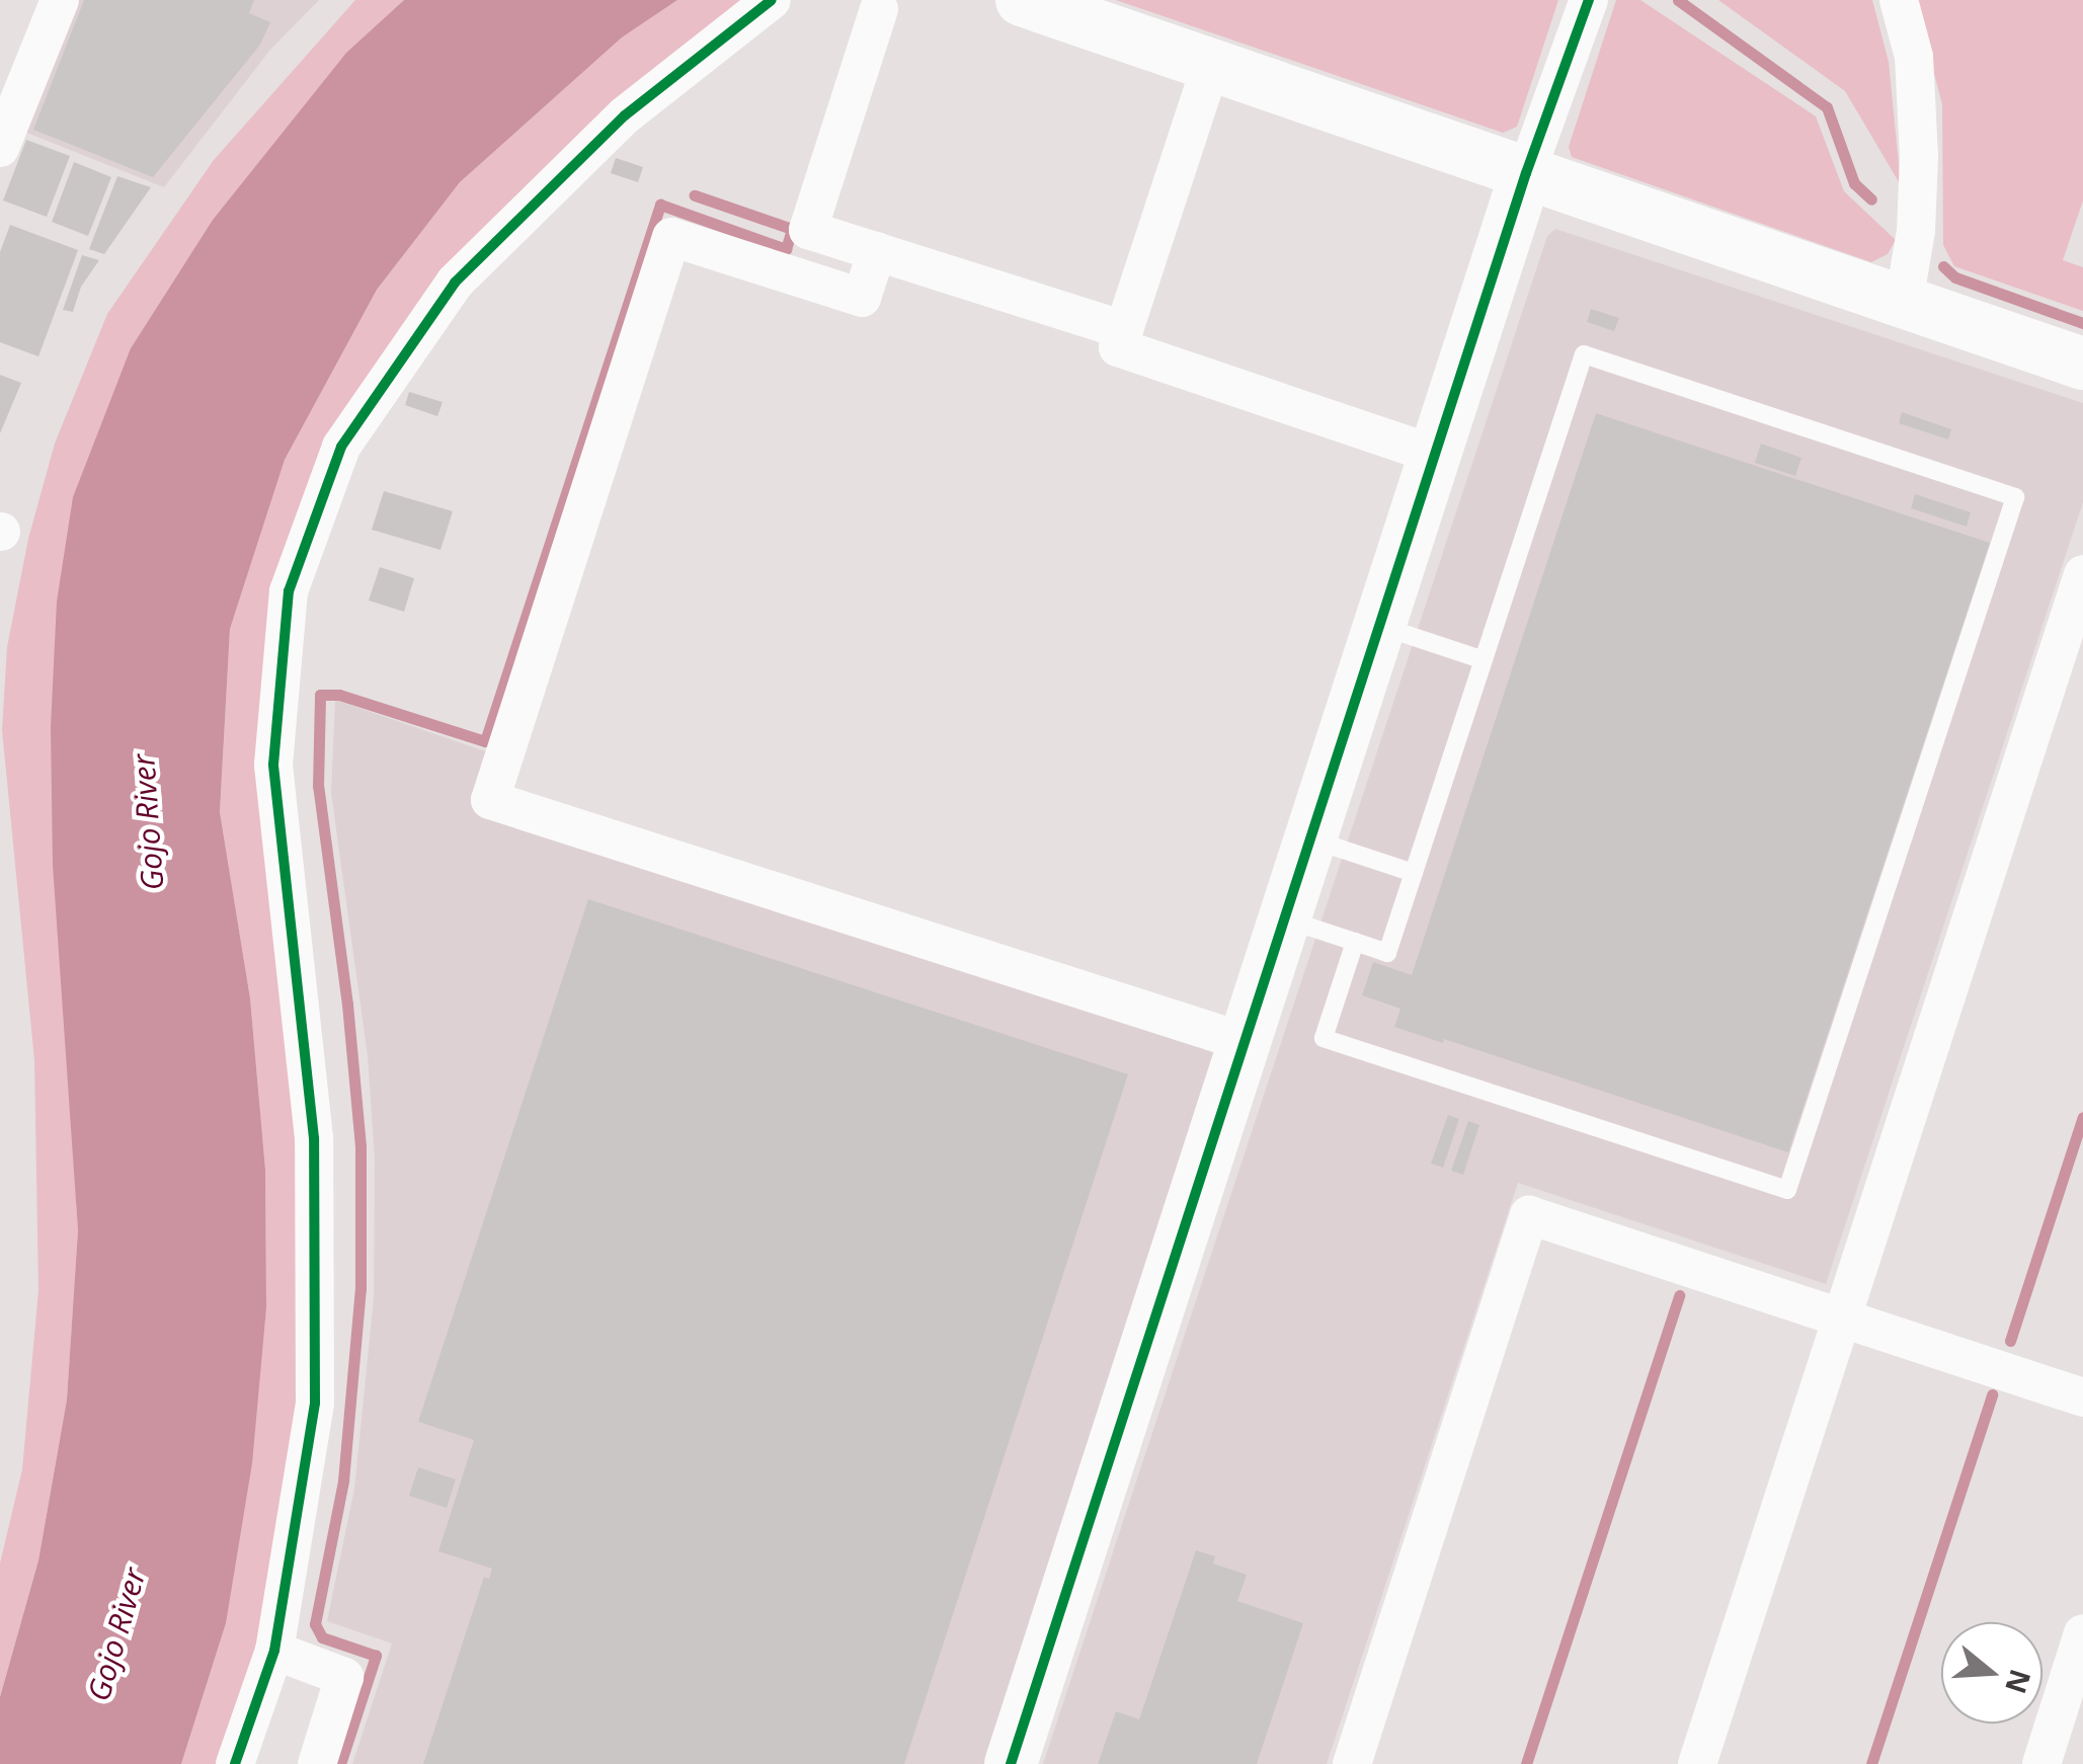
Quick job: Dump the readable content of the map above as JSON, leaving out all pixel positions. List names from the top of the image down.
{
  "water": ["Gojo River"],
  "north": "right"
}
